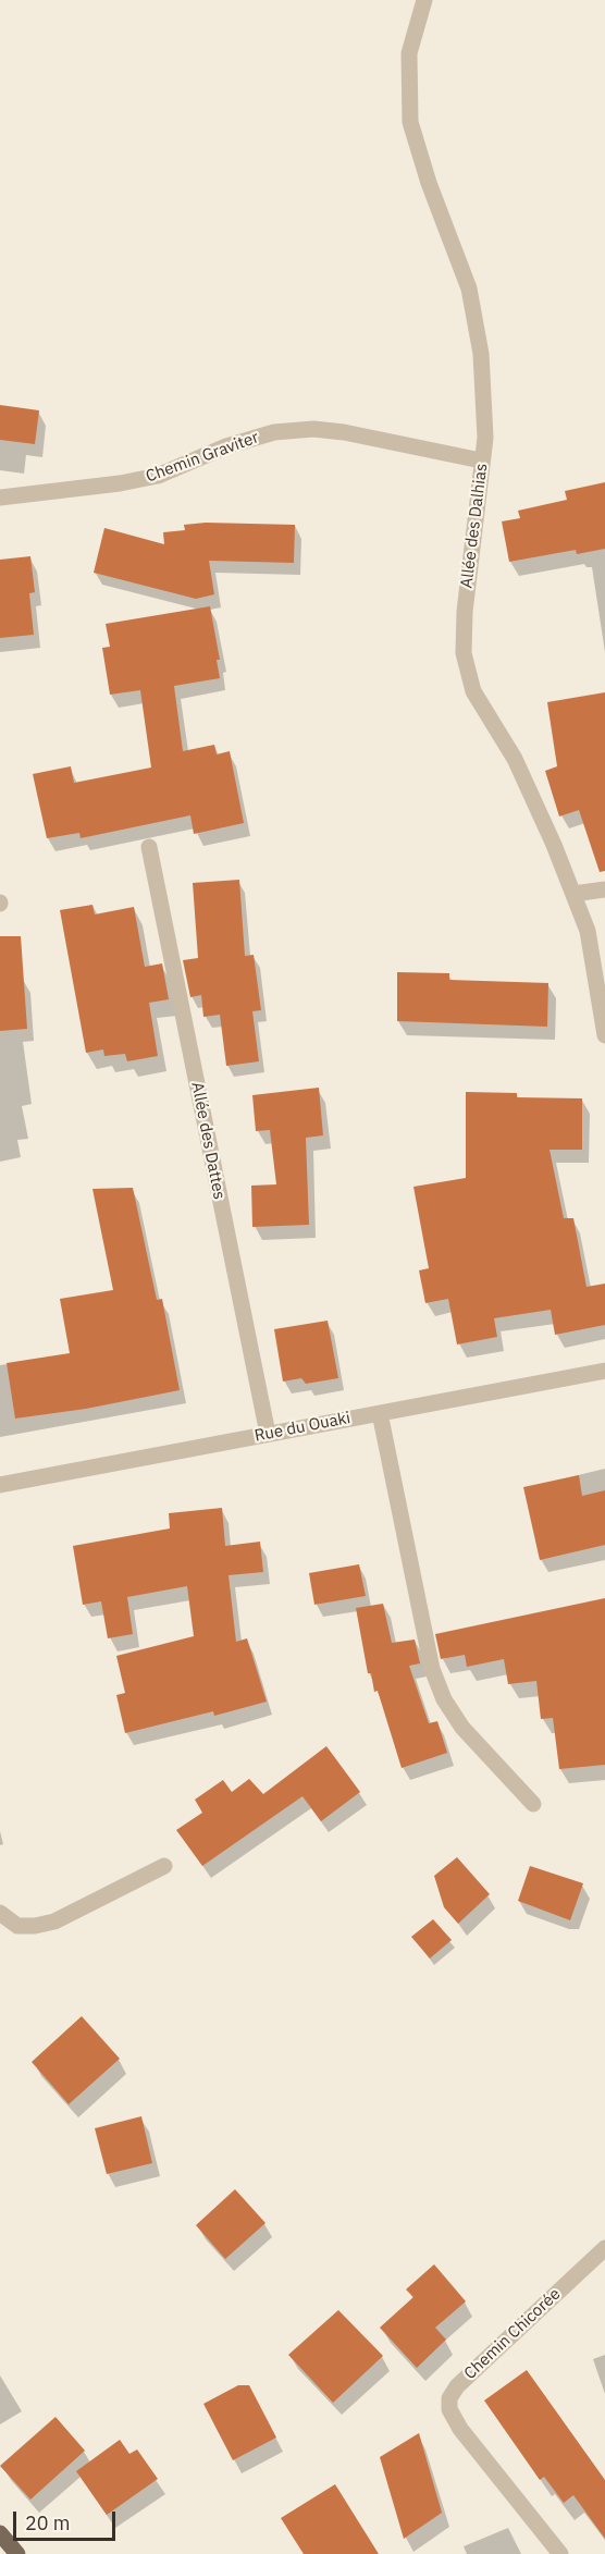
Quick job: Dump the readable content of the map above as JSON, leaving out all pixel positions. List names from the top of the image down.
{
  "streets": {
    "street": [
      "Chemin Graviter",
      "Allée des Dalhias",
      "Allée des Dattes",
      "Rue du Ouaki",
      "Chemin Chicorée"
    ]
  },
  "crossings": [
    ["Chemin Graviter", "Allée des Dalhias"],
    ["Allée des Dattes", "Rue du Ouaki"]
  ],
  "scale_bar": "20 m"
}
